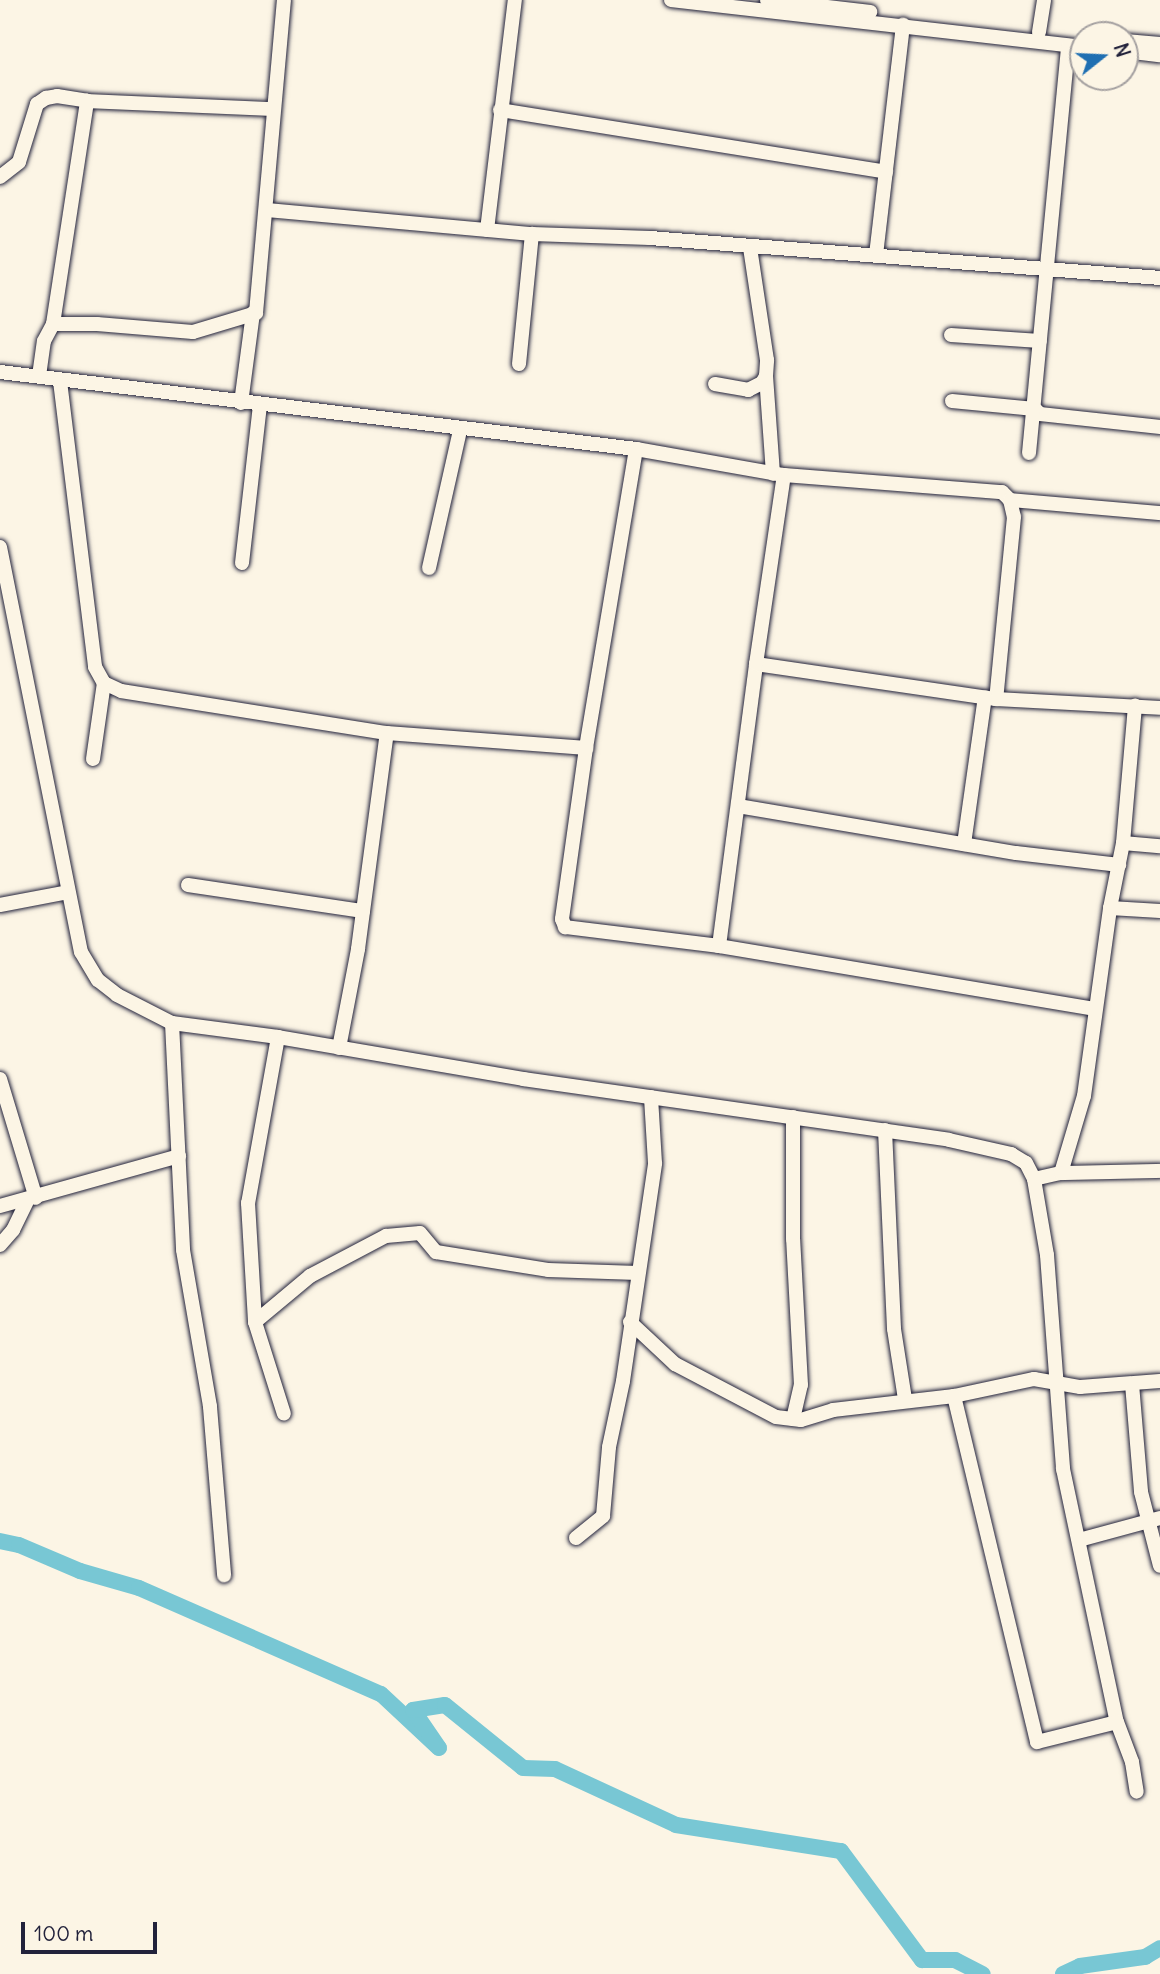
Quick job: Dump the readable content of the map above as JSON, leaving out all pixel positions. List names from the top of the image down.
{
  "scale_bar": "100 m",
  "north": "right"
}
